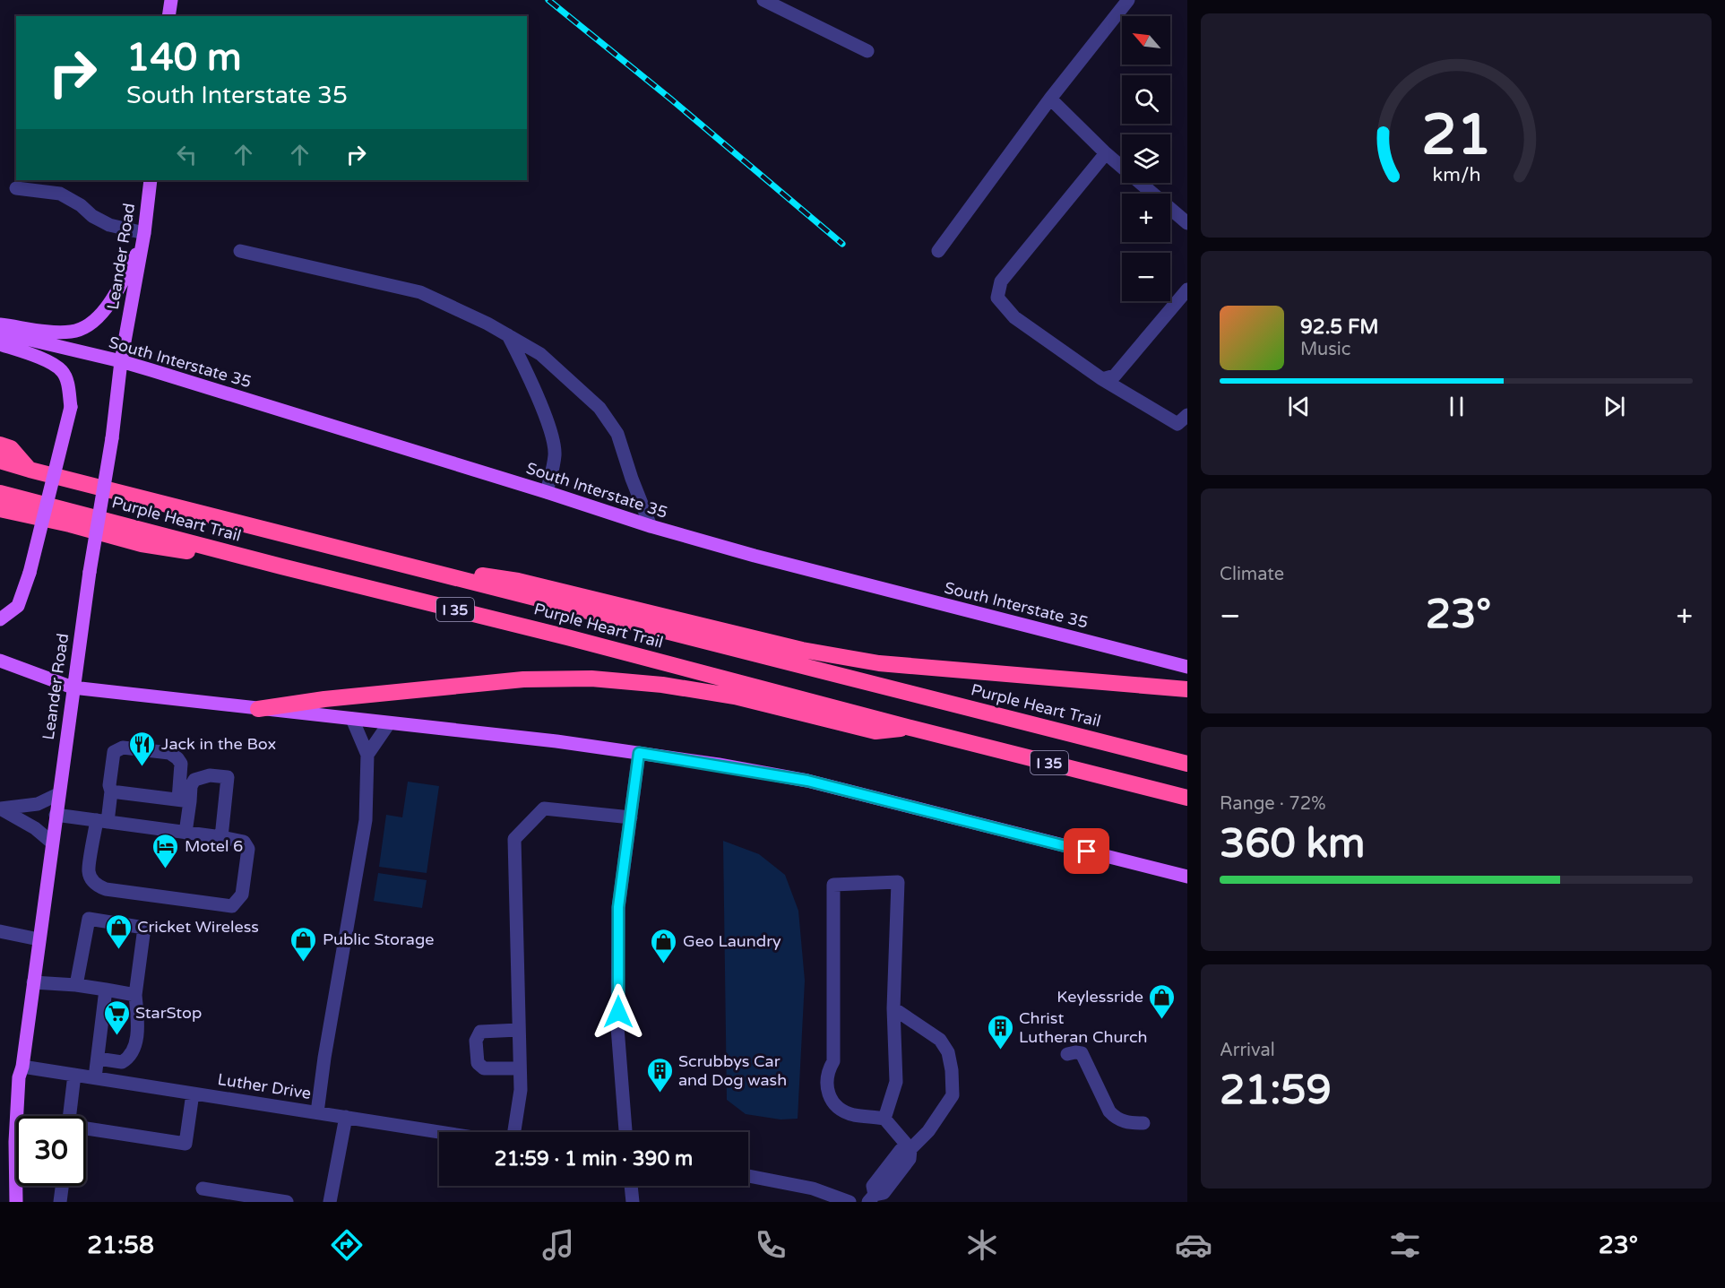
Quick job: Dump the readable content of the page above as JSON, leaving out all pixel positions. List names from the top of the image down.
{
  "streets": {
    "highway": ["Purple Heart Trail", "I 35"],
    "main road": ["Leander Road", "South Interstate 35"],
    "street": ["Luther Drive"]
  },
  "crossings": [
    ["Leander Road", "South Interstate 35"],
    ["Leander Road", "Luther Drive"]
  ],
  "places": {
    "restaurant": ["Jack in the Box"],
    "hotel": ["Motel 6"],
    "shop": [
      "Cricket Wireless",
      "Public Storage",
      "Geo Laundry",
      "Keylessride"
    ],
    "supermarket": ["StarStop"],
    "building": ["Christ Lutheran Church", "Scrubbys Car and Dog wash"]
  },
  "north": "top left",
  "page": {
    "map_buttons": ["+", "−"],
    "turn": ["140 m", "South Interstate 35"],
    "song": ["92.5 FM", "Music"],
    "tile": [
      "Climate",
      ["Range · 72%", "360 km"],
      ["Arrival", "21:59"]
    ],
    "heat": ["−", "23°", "+"],
    "limit": "30",
    "trip": "21:59 · 1 min · 390 m",
    "tabs": ["21:58", "23°"],
    "gauge": ["21", "km/h"]
  }
}
